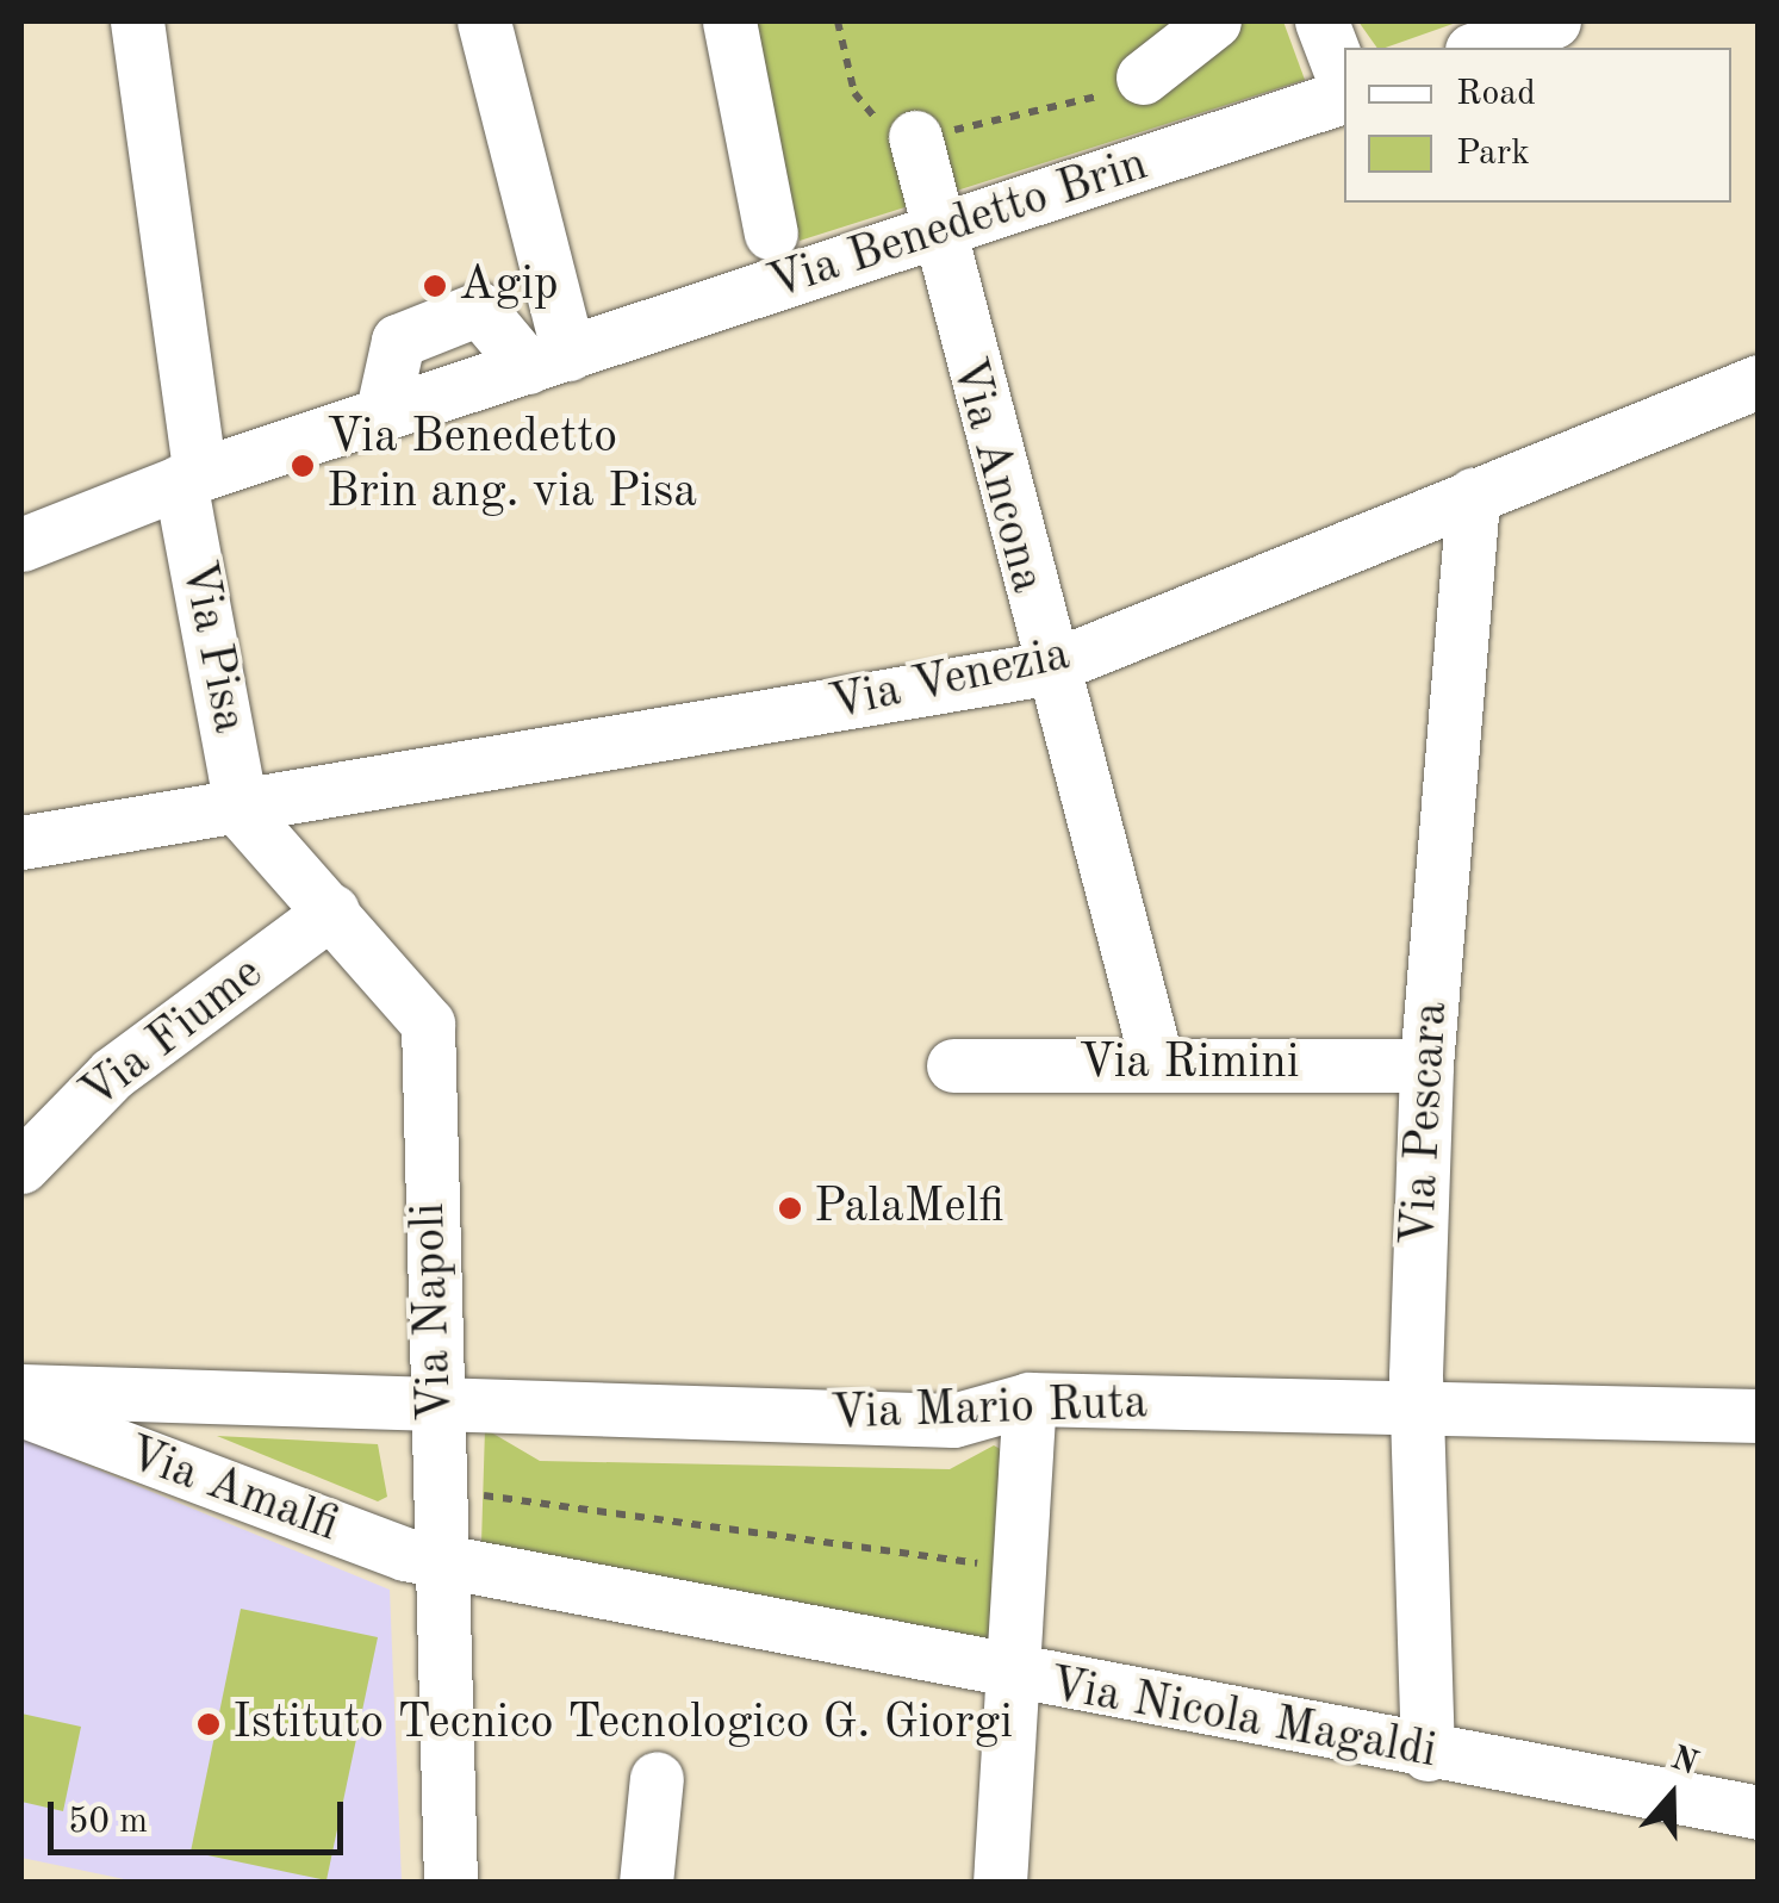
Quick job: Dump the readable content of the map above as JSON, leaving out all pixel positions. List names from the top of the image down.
{
  "streets": {
    "street": [
      "Via Benedetto Brin",
      "Via Ancona",
      "Via Pisa",
      "Via Venezia",
      "Via Fiume",
      "Via Rimini",
      "Via Pescara",
      "Via Napoli",
      "Via Mario Ruta",
      "Via Amalfi",
      "Via Nicola Magaldi"
    ]
  },
  "crossings": [
    ["Via Benedetto Brin", "Via Ancona"],
    ["Via Benedetto Brin", "Via Pisa"],
    ["Via Ancona", "Via Venezia"],
    ["Via Ancona", "Via Rimini"],
    ["Via Pisa", "Via Venezia"],
    ["Via Pisa", "Via Napoli"],
    ["Via Venezia", "Via Pescara"],
    ["Via Venezia", "Via Napoli"],
    ["Via Fiume", "Via Napoli"],
    ["Via Rimini", "Via Pescara"],
    ["Via Pescara", "Via Mario Ruta"],
    ["Via Pescara", "Via Nicola Magaldi"],
    ["Via Napoli", "Via Mario Ruta"],
    ["Via Napoli", "Via Amalfi"],
    ["Via Napoli", "Via Nicola Magaldi"],
    ["Via Mario Ruta", "Via Amalfi"],
    ["Via Amalfi", "Via Nicola Magaldi"]
  ],
  "places": [
    "Agip",
    "Via Benedetto Brin ang. via Pisa",
    "PalaMelfi",
    "Istituto Tecnico Tecnologico G. Giorgi"
  ],
  "legend": ["Road", "Park"],
  "scale_bar": "50 m",
  "north": "top"
}
